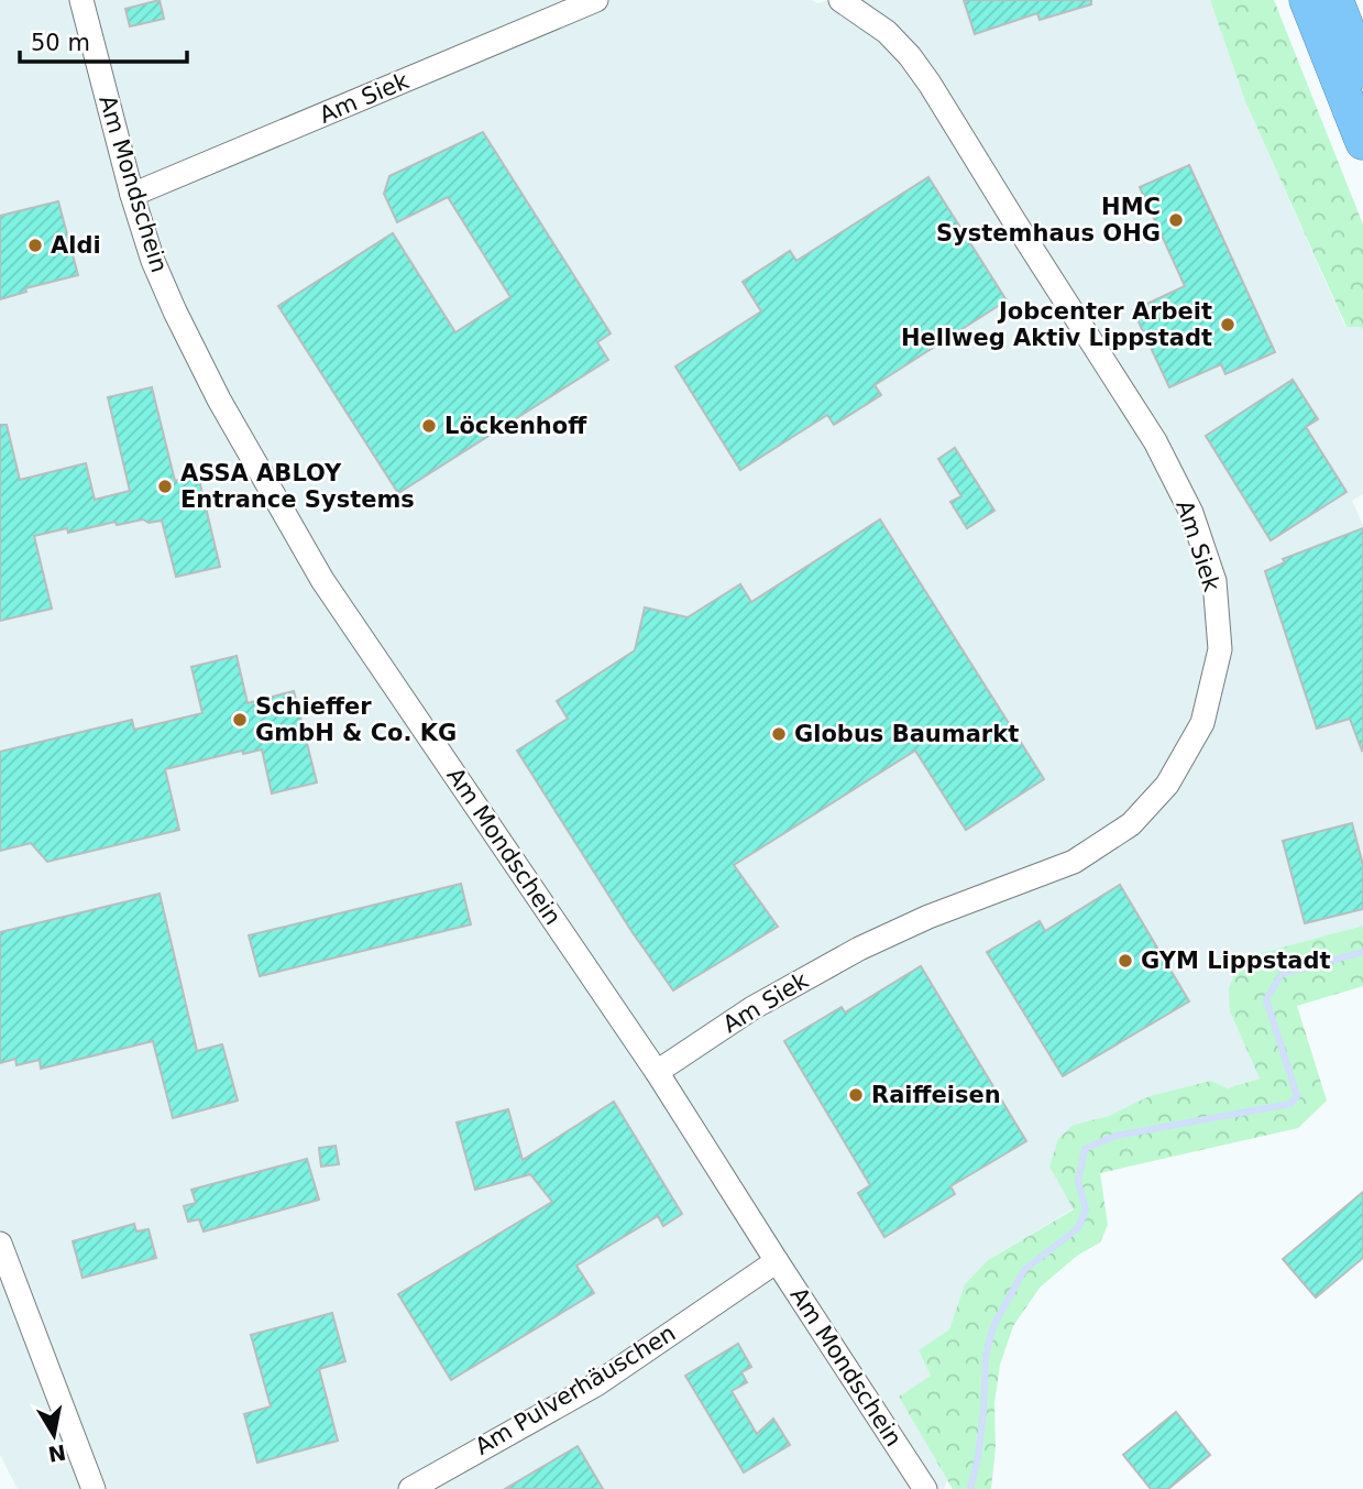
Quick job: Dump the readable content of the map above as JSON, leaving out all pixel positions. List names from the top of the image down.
{
  "streets": {
    "street": ["Am Siek", "Am Mondschein", "Am Pulverhäuschen"]
  },
  "crossings": [
    ["Am Siek", "Am Mondschein"],
    ["Am Mondschein", "Am Pulverhäuschen"]
  ],
  "places": [
    "HMC Systemhaus OHG",
    "Aldi",
    "Jobcenter Arbeit Hellweg Aktiv Lippstadt",
    "Löckenhoff",
    "ASSA ABLOY Entrance Systems",
    "Schieffer GmbH & Co. KG",
    "Globus Baumarkt",
    "GYM Lippstadt",
    "Raiffeisen"
  ],
  "scale_bar": "50 m",
  "north": "bottom"
}
